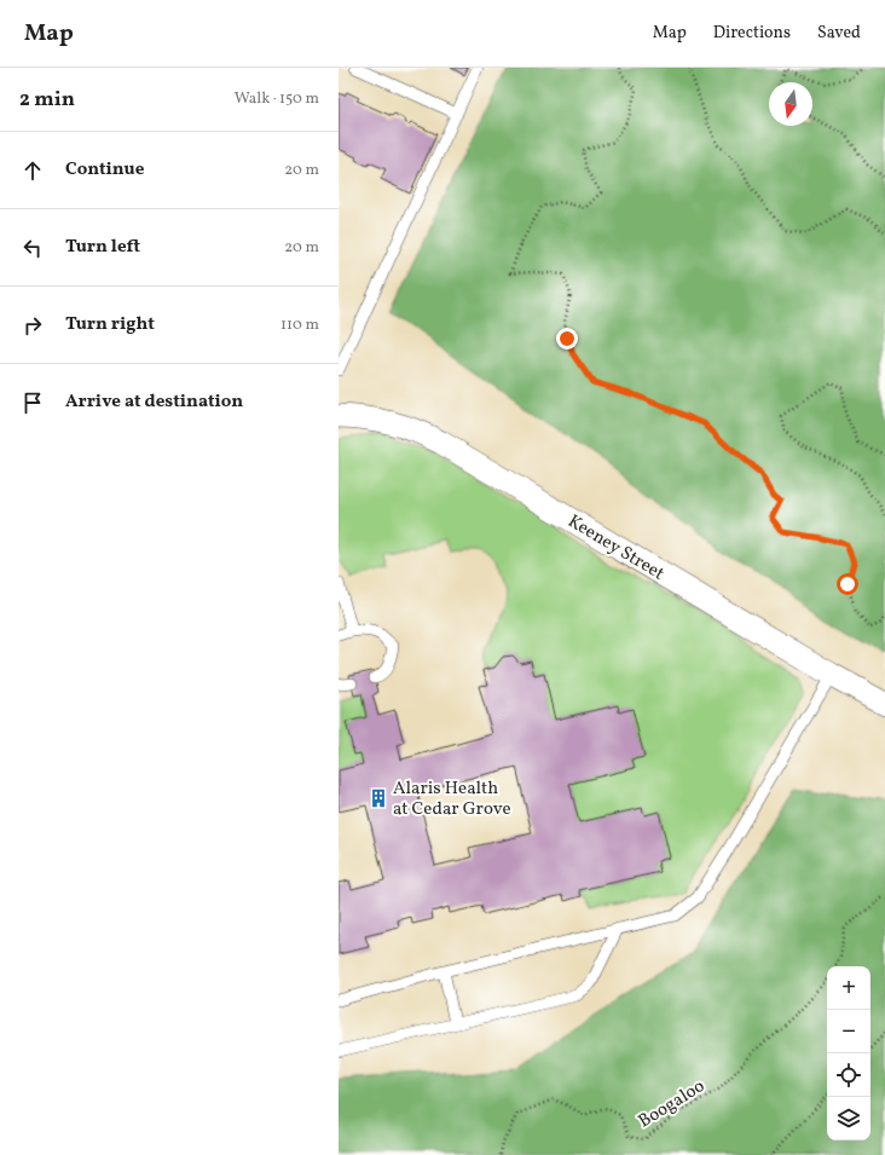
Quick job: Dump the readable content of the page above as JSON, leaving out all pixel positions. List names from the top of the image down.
{
  "streets": {
    "street": ["Keeney Street"],
    "path": ["Boogaloo"]
  },
  "places": {
    "building": ["Alaris Health at Cedar Grove"]
  },
  "north": "bottom",
  "page": {
    "header": "Map",
    "nav": ["Map", "Directions", "Saved"],
    "heading": ["2 min", "Walk · 150 m"],
    "list": [
      ["Continue", "20 m"],
      ["Turn left", "20 m"],
      ["Turn right", "110 m"],
      "Arrive at destination"
    ],
    "map_buttons": ["+", "−"]
  }
}
